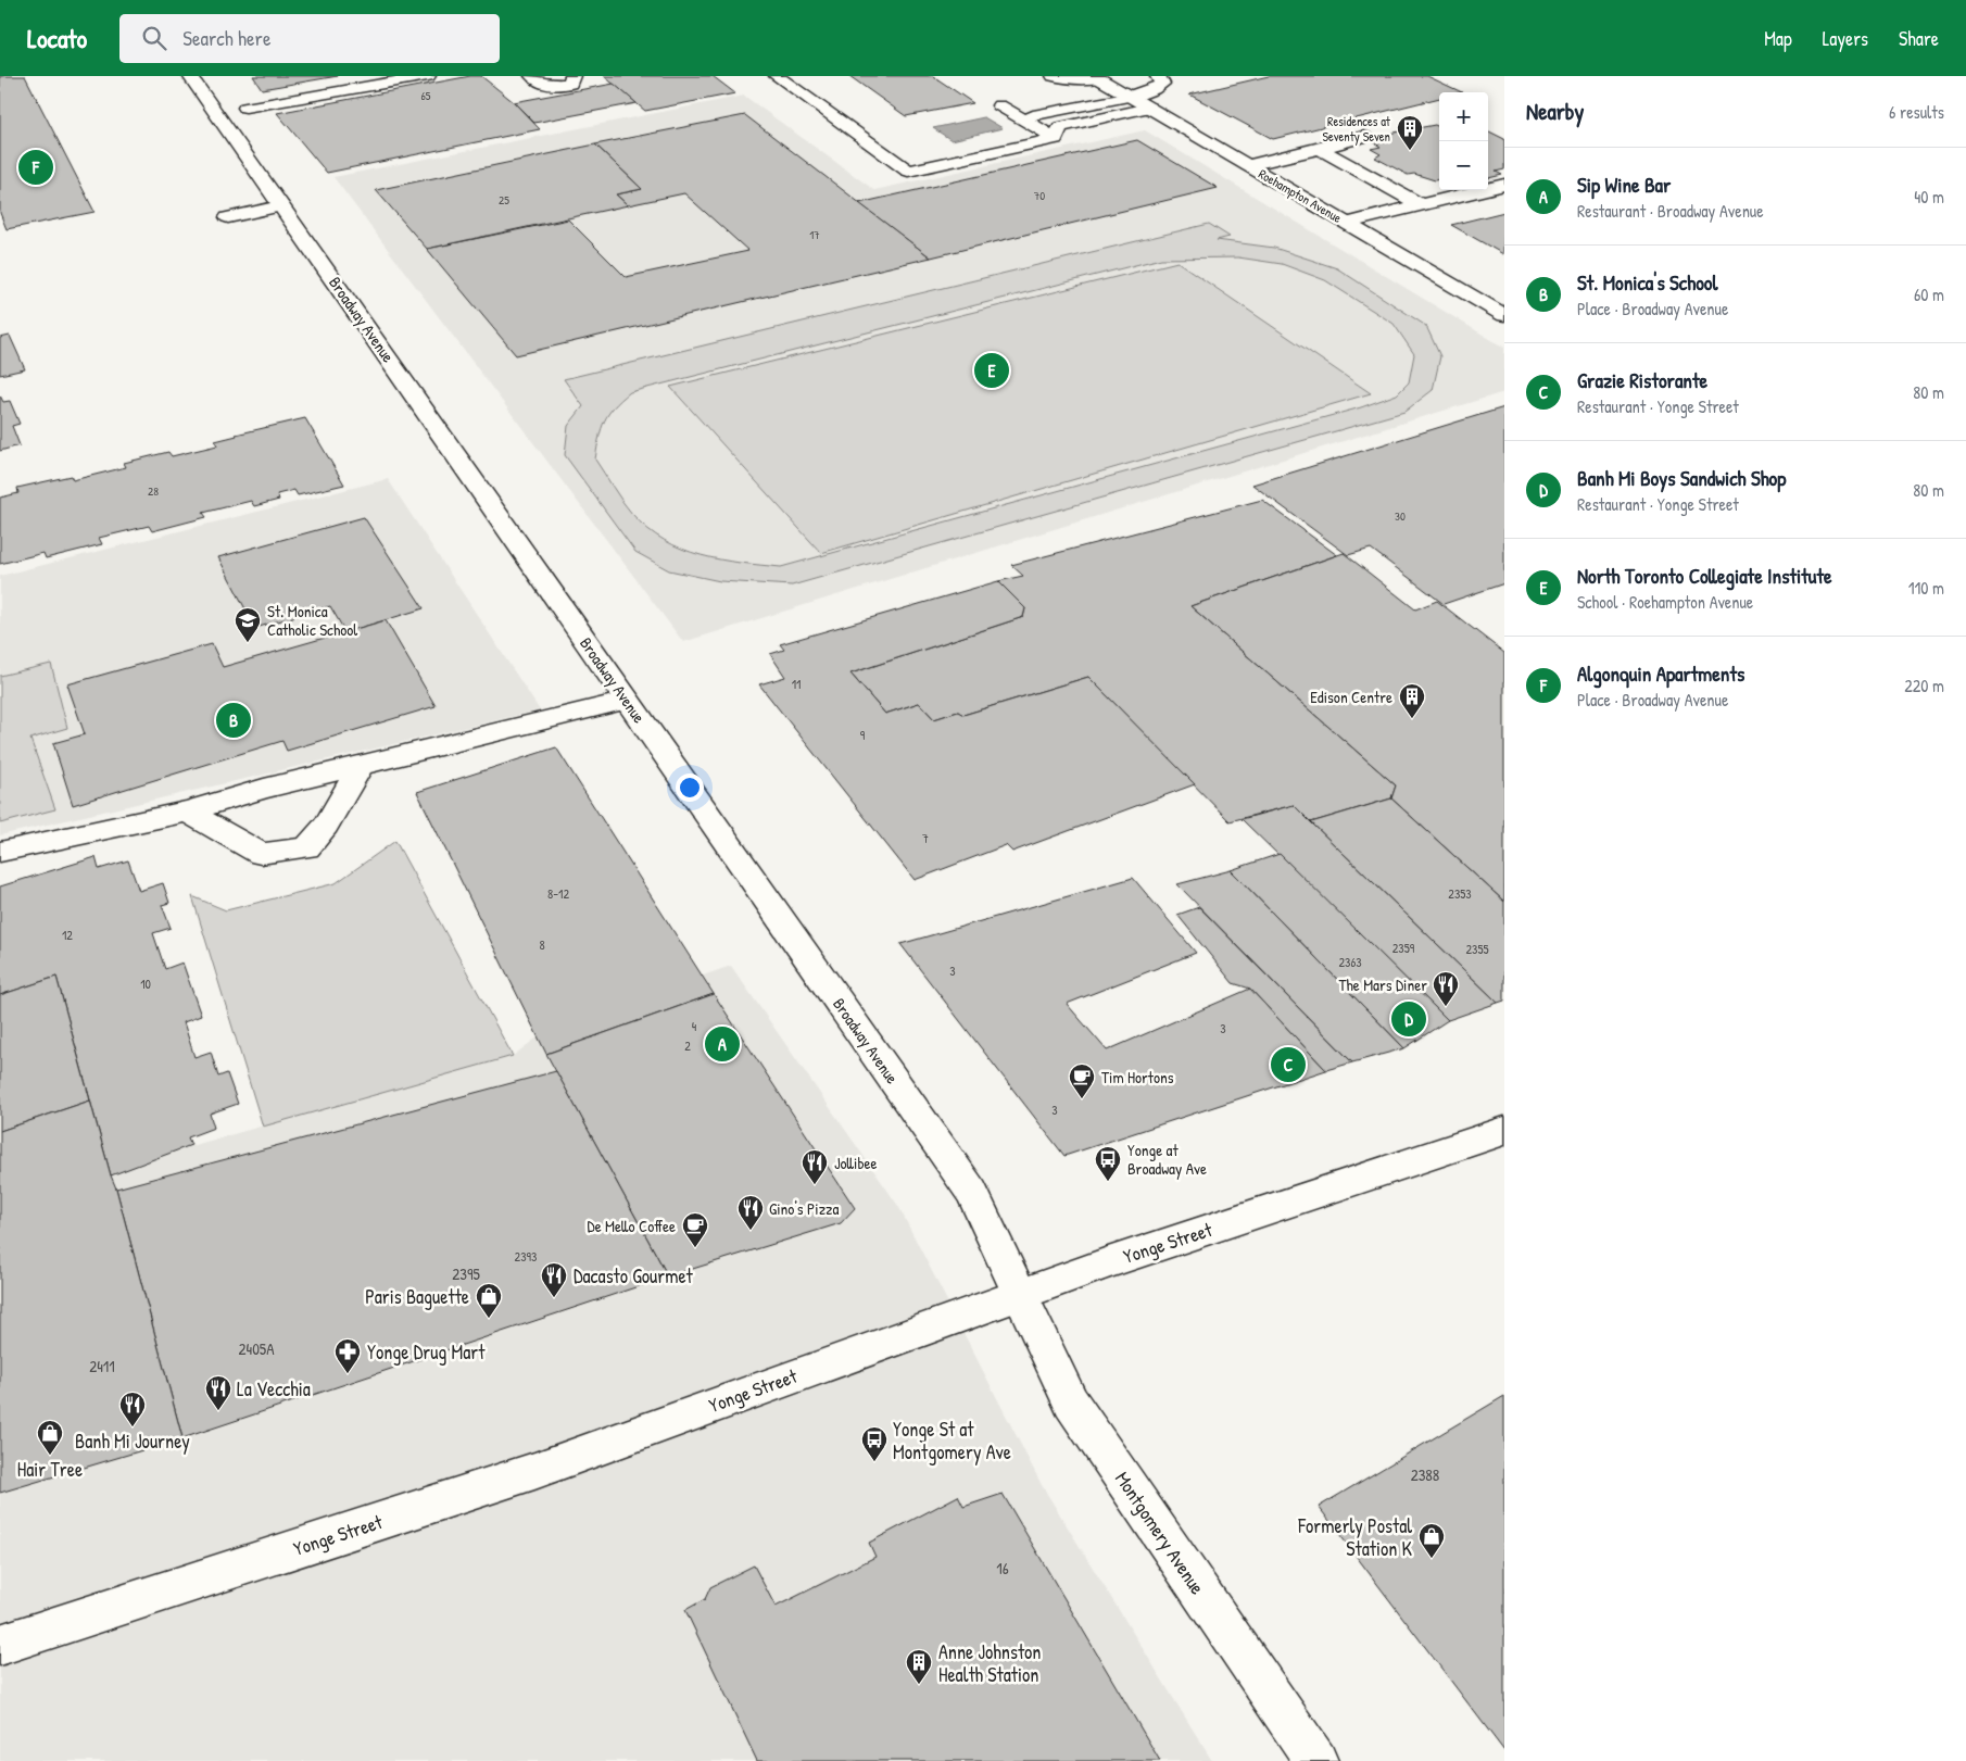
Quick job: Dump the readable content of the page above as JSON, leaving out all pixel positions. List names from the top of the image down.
{
  "streets": {
    "street": [
      "Roehampton Avenue",
      "Broadway Avenue",
      "Yonge Street",
      "Montgomery Avenue"
    ]
  },
  "crossings": [
    ["Broadway Avenue", "Yonge Street"],
    ["Broadway Avenue", "Montgomery Avenue"],
    ["Yonge Street", "Montgomery Avenue"]
  ],
  "places": {
    "building": ["Residences at Seventy Seven", "Edison Centre", "Anne Johnston Health Station"],
    "school or university": ["St. Monica Catholic School"],
    "restaurant": [
      "The Mars Diner",
      "Jollibee",
      "Gino's Pizza",
      "Dacasto Gourmet",
      "La Vecchia",
      "Banh Mi Journey"
    ],
    "cafe": ["Tim Hortons", "De Mello Coffee"],
    "bus stop": ["Yonge at Broadway Ave", "Yonge St at Montgomery Ave"],
    "shop": ["Paris Baguette", "Hair Tree", "Formerly Postal Station K"],
    "pharmacy": ["Yonge Drug Mart"]
  },
  "house_numbers": [
    "65",
    "70",
    "25",
    "17",
    "28",
    "30",
    "11",
    "9",
    "7",
    "8-12",
    "2353",
    "12",
    "8",
    "2359",
    "2355",
    "2363",
    "3",
    "10",
    "4",
    "3",
    "2",
    "3",
    "2393",
    "2395",
    "2405A",
    "2411",
    "2388",
    "16"
  ],
  "page": {
    "header": "Locato",
    "search": "Search here",
    "nav": ["Map", "Layers", "Share"],
    "heading": ["Nearby", "6 results"],
    "map_buttons": ["+", "−"],
    "list": [
      {
        "mark": "A",
        "name": "Sip Wine Bar",
        "note": "Restaurant · Broadway Avenue",
        "value": "40 m"
      },
      {
        "mark": "B",
        "name": "St. Monica's School",
        "note": "Place · Broadway Avenue",
        "value": "60 m"
      },
      {
        "mark": "C",
        "name": "Grazie Ristorante",
        "note": "Restaurant · Yonge Street",
        "value": "80 m"
      },
      {
        "mark": "D",
        "name": "Banh Mi Boys Sandwich Shop",
        "note": "Restaurant · Yonge Street",
        "value": "80 m"
      },
      {
        "mark": "E",
        "name": "North Toronto Collegiate Institute",
        "note": "School · Roehampton Avenue",
        "value": "110 m"
      },
      {
        "mark": "F",
        "name": "Algonquin Apartments",
        "note": "Place · Broadway Avenue",
        "value": "220 m"
      }
    ],
    "pins": [
      "F",
      "E",
      "B",
      "D",
      "A",
      "C"
    ]
  }
}
